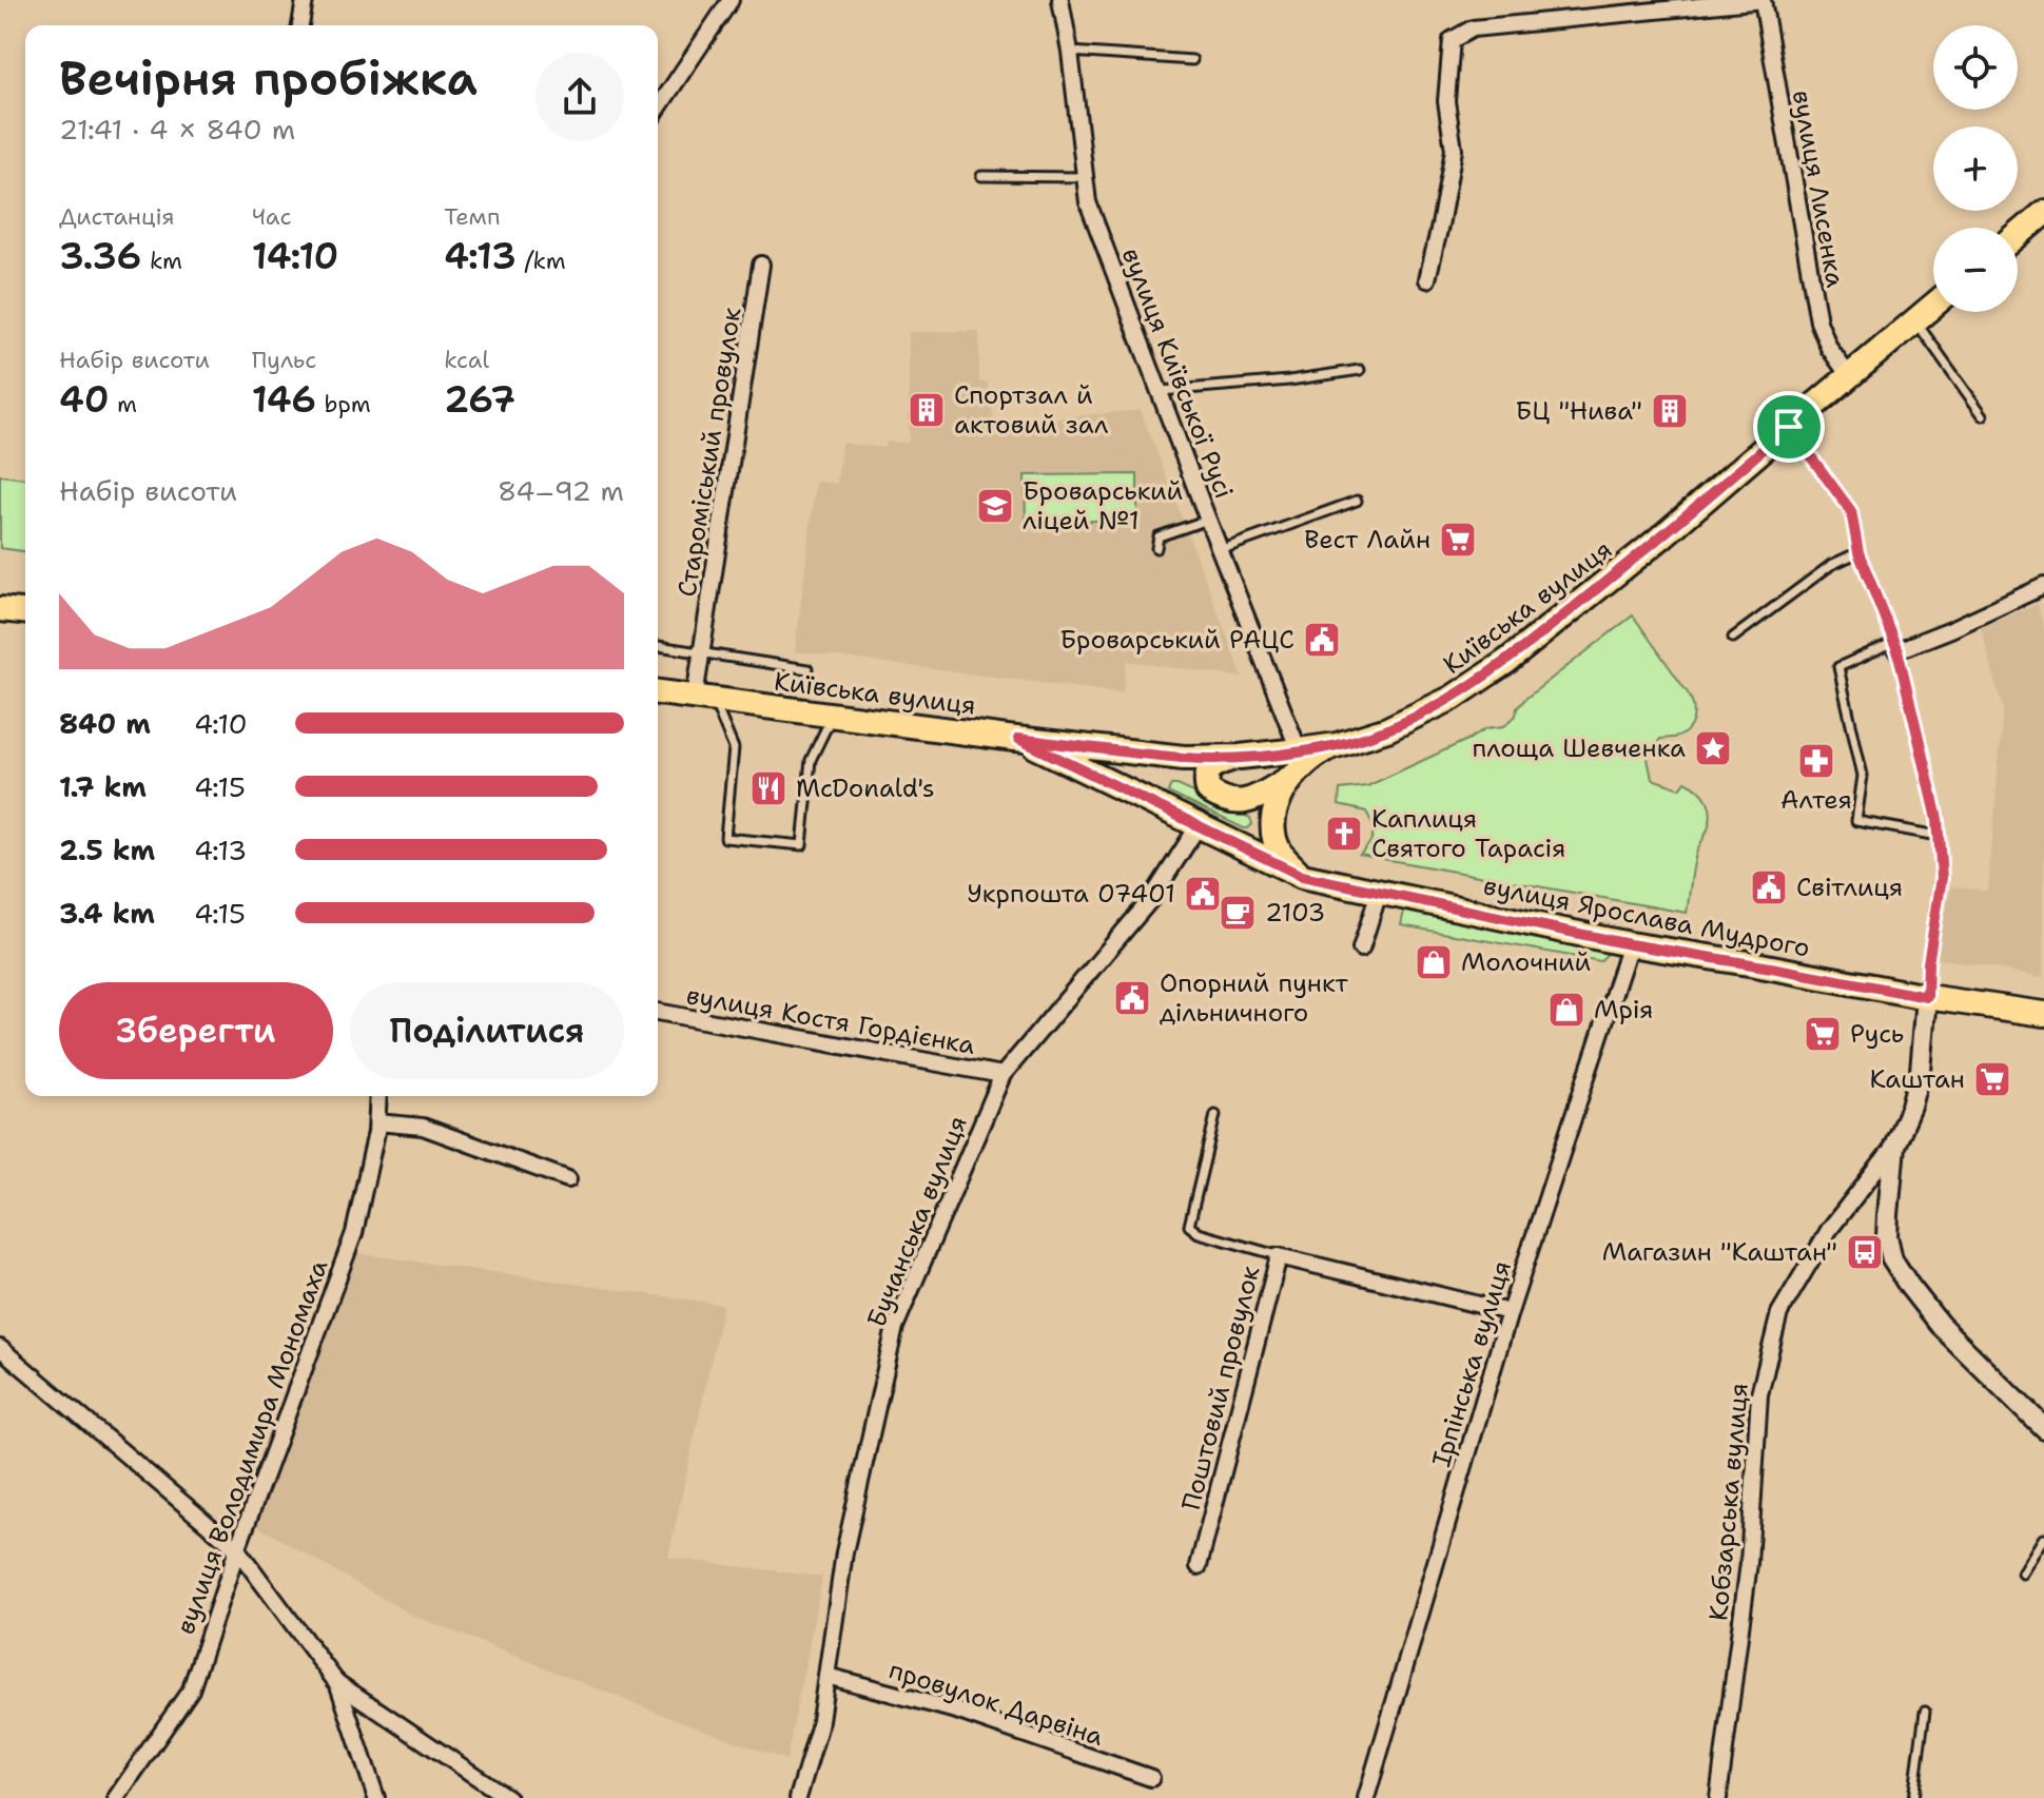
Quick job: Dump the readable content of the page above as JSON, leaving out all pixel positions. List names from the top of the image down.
{
  "streets": {
    "main road": ["Київська вулиця", "вулиця Ярослава Мудрого"],
    "street": [
      "вулиця Лисенка",
      "вулиця Київської Русі",
      "Староміський провулок",
      "вулиця Костя Гордієнка",
      "Бучанська вулиця",
      "Ірпінська вулиця",
      "Поштовий провулок",
      "вулиця Володимира Мономаха",
      "Кобзарська вулиця",
      "провулок Дарвіна"
    ]
  },
  "crossings": [
    ["вулиця Лисенка", "Київська вулиця"],
    ["вулиця Київської Русі", "Київська вулиця"],
    ["Староміський провулок", "Київська вулиця"],
    ["Київська вулиця", "вулиця Ярослава Мудрого"],
    ["вулиця Ярослава Мудрого", "Бучанська вулиця"],
    ["вулиця Ярослава Мудрого", "Ірпінська вулиця"],
    ["вулиця Костя Гордієнка", "Бучанська вулиця"],
    ["Бучанська вулиця", "провулок Дарвіна"],
    ["Ірпінська вулиця", "Поштовий провулок"]
  ],
  "places": {
    "building": ["Спортзал й актовий зал", "БЦ \"Нива\""],
    "school or university": ["Броварський ліцей №1"],
    "supermarket": ["Вест Лайн", "Русь", "Каштан"],
    "public building": [
      "Броварський РАЦС",
      "Світлиця",
      "Укрпошта 07401",
      "Опорний пункт дільничного"
    ],
    "place": ["площа Шевченка"],
    "pharmacy": ["Алтея"],
    "restaurant": ["McDonald's"],
    "church": ["Каплиця Святого Тарасія"],
    "cafe": ["2103"],
    "shop": ["Молочний", "Мрія"],
    "bus stop": ["Магазин \"Каштан\""]
  },
  "page": {
    "map_buttons": ["+", "−"],
    "heading": ["Вечірня пробіжка", "21:41 · 4 × 840 m"],
    "stats": [
      ["Дистанція", "3.36 km"],
      ["Час", "14:10"],
      ["Темп", "4:13 /km"],
      ["Набір висоти", "40 m"],
      ["Пульс", "146 bpm"],
      ["kcal", "267"]
    ],
    "chart": ["Набір висоти", "84–92 m"],
    "list": [
      {
        "name": "840 m",
        "note": "4:10"
      },
      {
        "name": "1.7 km",
        "note": "4:15"
      },
      {
        "name": "2.5 km",
        "note": "4:13"
      },
      {
        "name": "3.4 km",
        "note": "4:15"
      }
    ],
    "buttons": ["Зберегти", "Поділитися"]
  }
}
